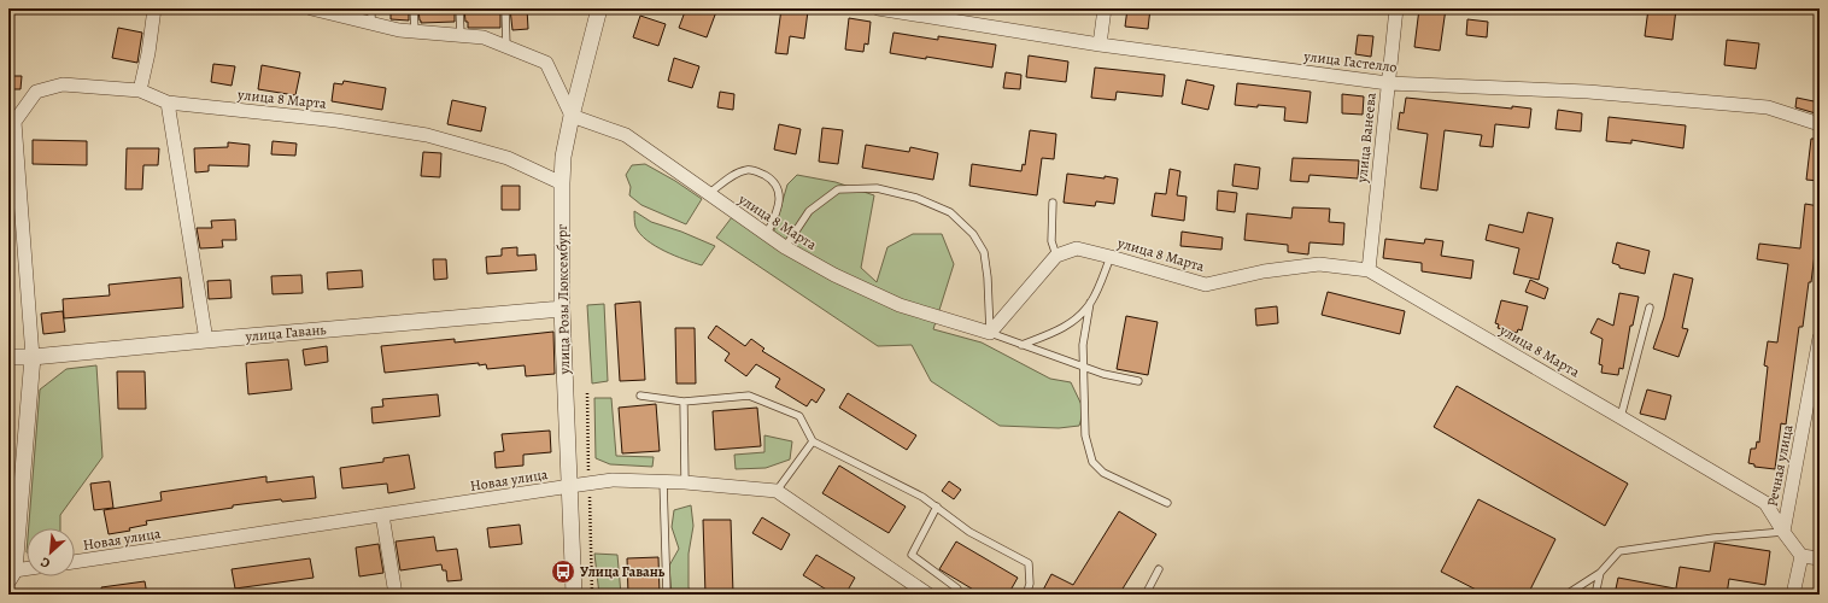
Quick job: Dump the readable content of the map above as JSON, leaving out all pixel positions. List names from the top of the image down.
{
  "streets": {
    "street": [
      "улица Гастелло",
      "улица 8 Марта",
      "улица Ванеева",
      "улица Розы Люксембург",
      "улица Гавань",
      "Речная улица",
      "Новая улица"
    ]
  },
  "crossings": [
    ["улица Гастелло", "улица Ванеева"],
    ["улица 8 Марта", "улица Ванеева"],
    ["улица 8 Марта", "улица Розы Люксембург"],
    ["улица 8 Марта", "Речная улица"],
    ["улица Розы Люксембург", "улица Гавань"],
    ["улица Розы Люксембург", "Новая улица"]
  ],
  "places": {
    "bus stop": ["Улица Гавань"]
  },
  "north": "bottom left"
}
